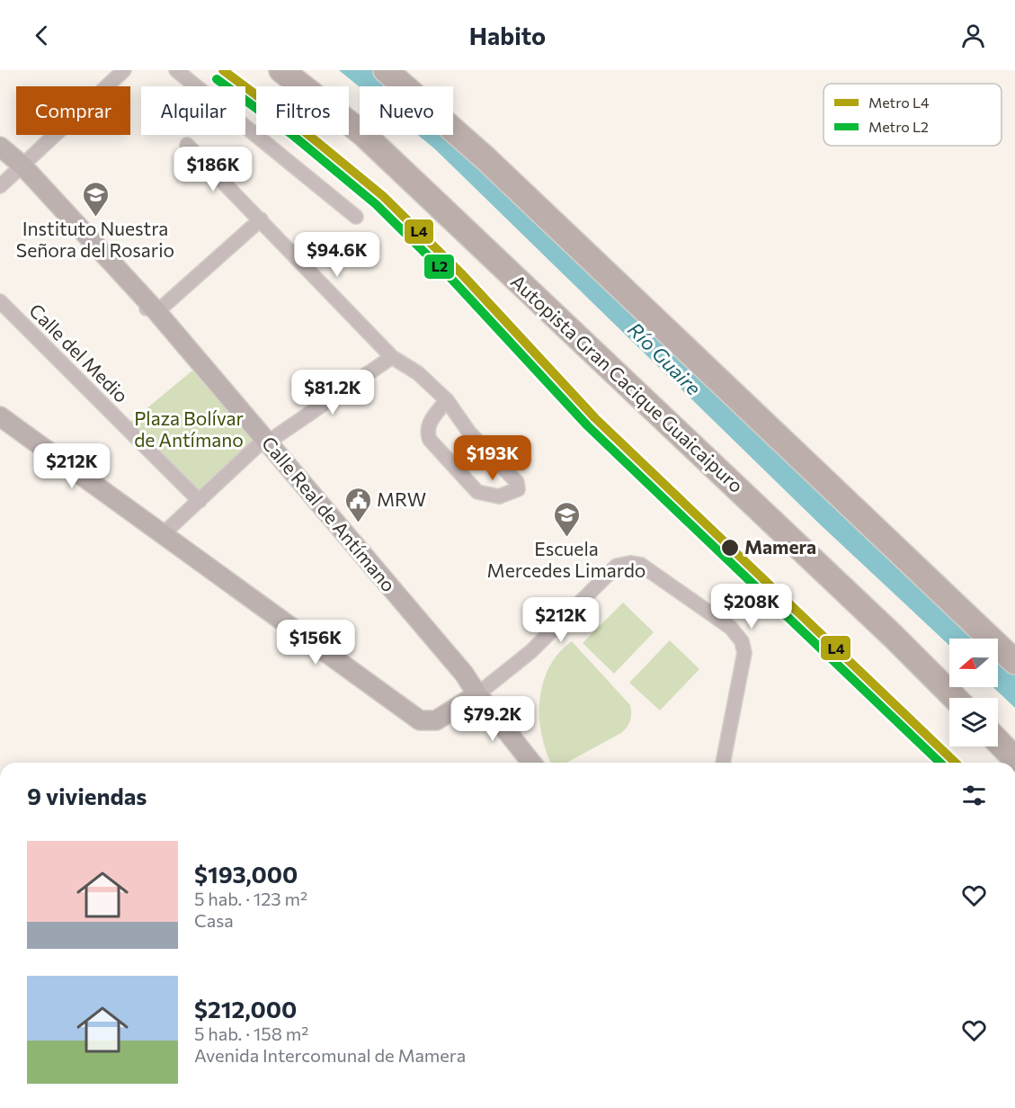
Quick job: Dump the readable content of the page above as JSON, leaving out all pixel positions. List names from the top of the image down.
{
  "streets": {
    "highway": ["Autopista Gran Cacique Guaicaipuro"],
    "street": ["Calle del Medio", "Calle Real de Antímano"]
  },
  "water": ["Río Guaire"],
  "parks": ["Plaza Bolívar de Antímano"],
  "places": {
    "school or university": ["Instituto Nuestra Señora del Rosario", "Escuela Mercedes Limardo"],
    "public building": ["MRW"],
    "other": ["Mamera"]
  },
  "lines": ["metro line L4", "metro line L2"],
  "legend": ["Metro L4", "Metro L2"],
  "north": "left",
  "page": {
    "header": "Habito",
    "chip": [
      "Comprar",
      "Alquilar",
      "Filtros",
      "Nuevo"
    ],
    "price": [
      "$186K",
      "$94.6K",
      "$81.2K",
      "$193K",
      "$212K",
      "$208K",
      "$212K",
      "$156K",
      "$79.2K"
    ],
    "heading": "9 viviendas",
    "list": [
      {
        "name": "$193,000",
        "note": "5 hab. · 123 m² · Casa"
      },
      {
        "name": "$212,000",
        "note": "5 hab. · 158 m² · Avenida Intercomunal de Mamera"
      }
    ]
  }
}
